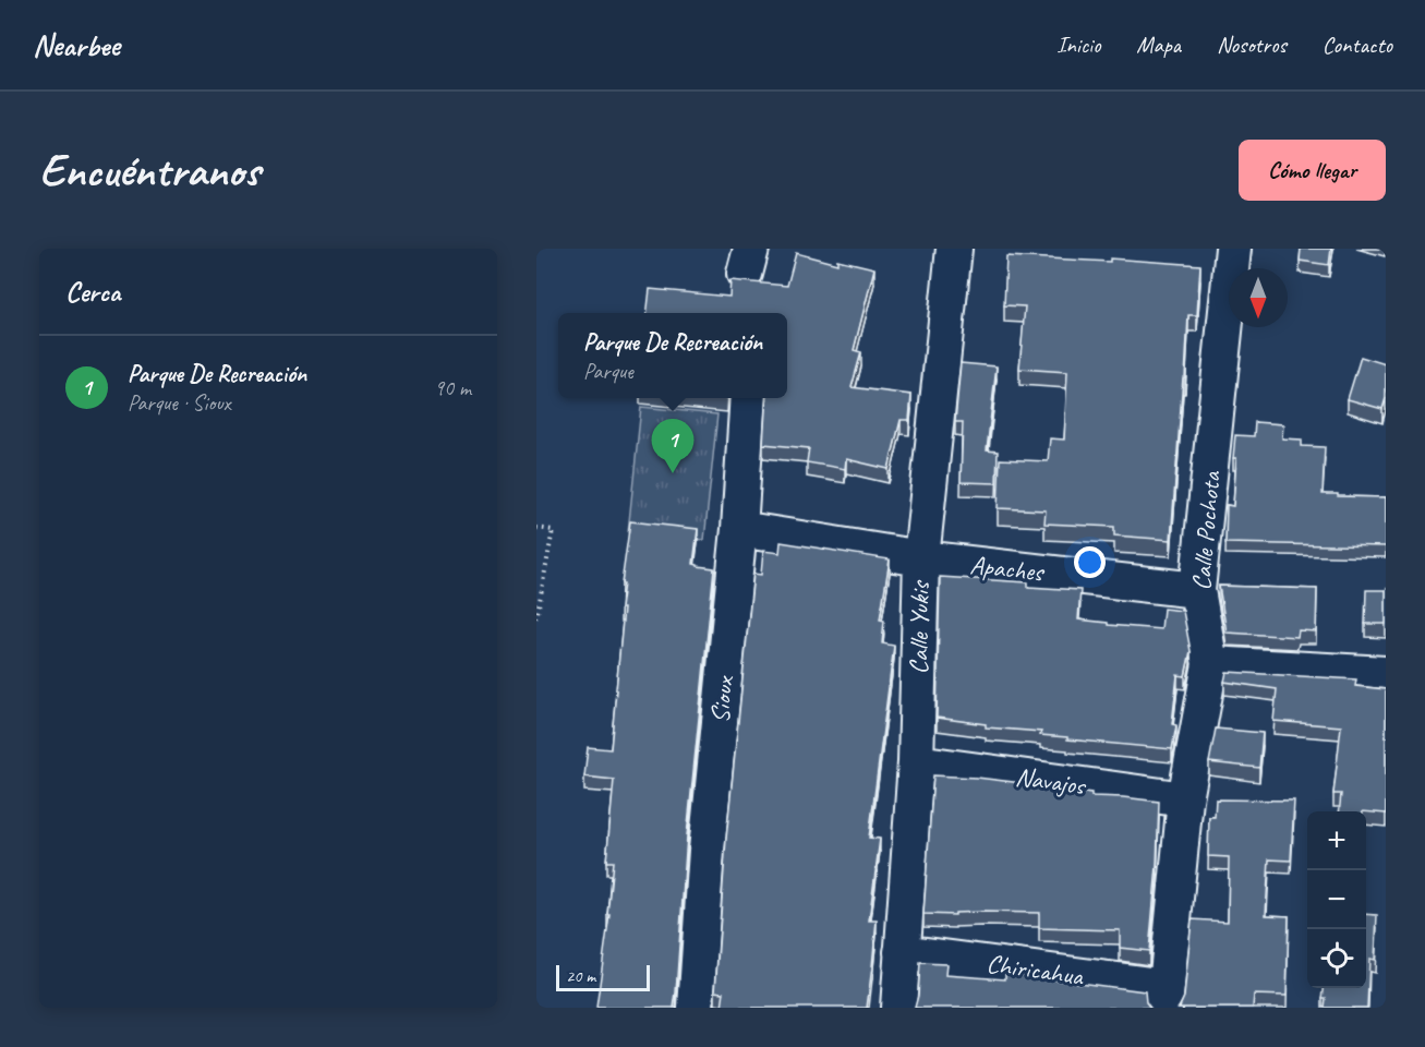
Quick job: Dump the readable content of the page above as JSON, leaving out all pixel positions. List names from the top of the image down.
{
  "streets": {
    "street": [
      "Calle Pochota",
      "Apaches",
      "Calle Yukis",
      "Sioux",
      "Navajos",
      "Chiricahua"
    ]
  },
  "crossings": [
    ["Calle Pochota", "Apaches"],
    ["Calle Pochota", "Navajos"],
    ["Calle Pochota", "Chiricahua"],
    ["Apaches", "Calle Yukis"],
    ["Apaches", "Sioux"],
    ["Calle Yukis", "Navajos"],
    ["Calle Yukis", "Chiricahua"]
  ],
  "scale_bar": "20 m",
  "north": "bottom",
  "page": {
    "header": "Nearbee",
    "nav": [
      "Inicio",
      "Mapa",
      "Nosotros",
      "Contacto"
    ],
    "buttons": "Cómo llegar",
    "title": "Encuéntranos",
    "heading": "Cerca",
    "popup": ["Parque De Recreación", "Parque"],
    "list": [
      {
        "mark": "1",
        "name": "Parque De Recreación",
        "note": "Parque · Sioux",
        "value": "90 m"
      }
    ],
    "pins": "1",
    "map_buttons": ["+", "−"],
    "scale": "20 m"
  }
}
